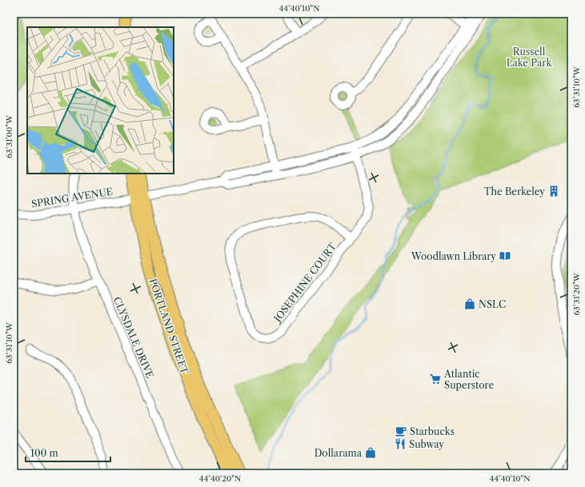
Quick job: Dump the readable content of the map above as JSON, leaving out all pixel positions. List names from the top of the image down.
{
  "streets": {
    "main road": ["PORTLAND STREET"],
    "street": ["SPRING AVENUE", "JOSEPHINE COURT", "CLYSDALE DRIVE"]
  },
  "crossings": [
    ["SPRING AVENUE", "PORTLAND STREET"],
    ["SPRING AVENUE", "CLYSDALE DRIVE"]
  ],
  "parks": ["Russell Lake Park"],
  "places": {
    "building": ["The Berkeley"],
    "library": ["Woodlawn Library"],
    "shop": ["NSLC", "Dollarama"],
    "supermarket": ["Atlantic Superstore"],
    "cafe": ["Starbucks"],
    "restaurant": ["Subway"]
  },
  "scale_bar": "100 m",
  "coordinates": [
    "44°40'10\"N",
    "63°31'10\"W",
    "63°31'00\"W",
    "63°31'20\"W",
    "44°40'20\"N"
  ]
}
